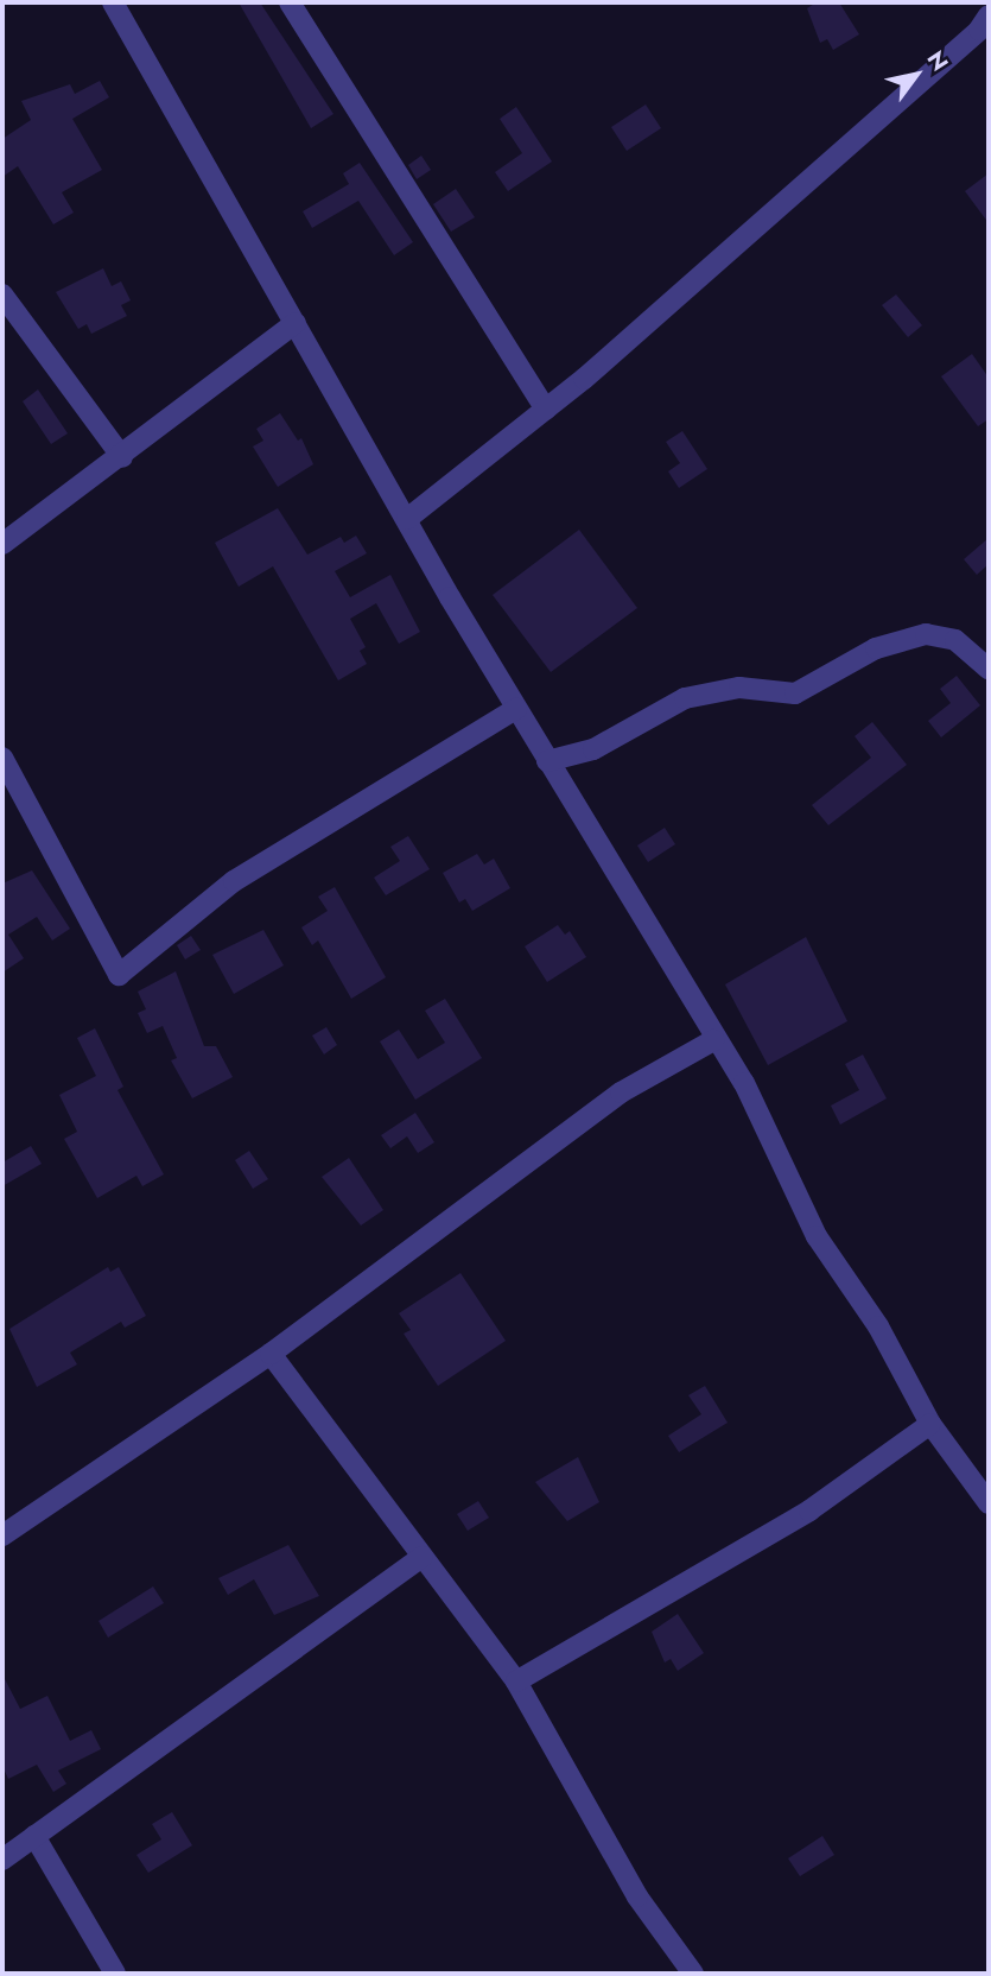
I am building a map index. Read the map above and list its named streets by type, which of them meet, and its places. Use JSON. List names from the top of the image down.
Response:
{
  "north": "top right"
}
